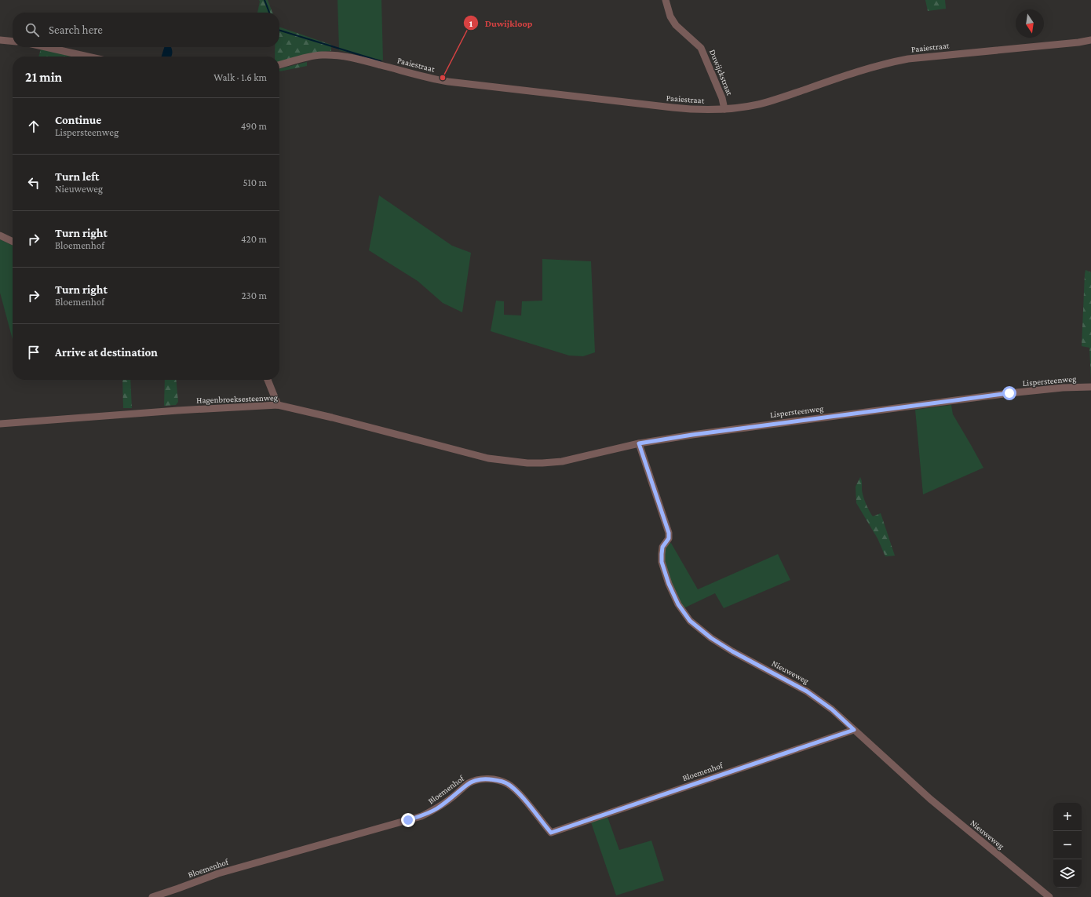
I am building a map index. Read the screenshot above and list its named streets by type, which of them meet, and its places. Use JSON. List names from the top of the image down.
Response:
{
  "streets": {
    "street": [
      "Paaiestraat",
      "Duwijckstraat",
      "Lispersteenweg",
      "Hagenbroeksesteenweg",
      "Nieuweweg",
      "Bloemenhof"
    ]
  },
  "crossings": [
    ["Paaiestraat", "Duwijckstraat"],
    ["Lispersteenweg", "Hagenbroeksesteenweg"],
    ["Lispersteenweg", "Nieuweweg"],
    ["Nieuweweg", "Bloemenhof"]
  ],
  "places": ["Duwijkloop"],
  "north": "bottom",
  "page": {
    "search": "Search here",
    "heading": ["21 min", "Walk · 1.6 km"],
    "list": [
      ["Continue", "Lispersteenweg", "490 m"],
      ["Turn left", "Nieuweweg", "510 m"],
      ["Turn right", "Bloemenhof", "420 m"],
      ["Turn right", "Bloemenhof", "230 m"],
      "Arrive at destination"
    ],
    "map_buttons": ["+", "−"]
  }
}
